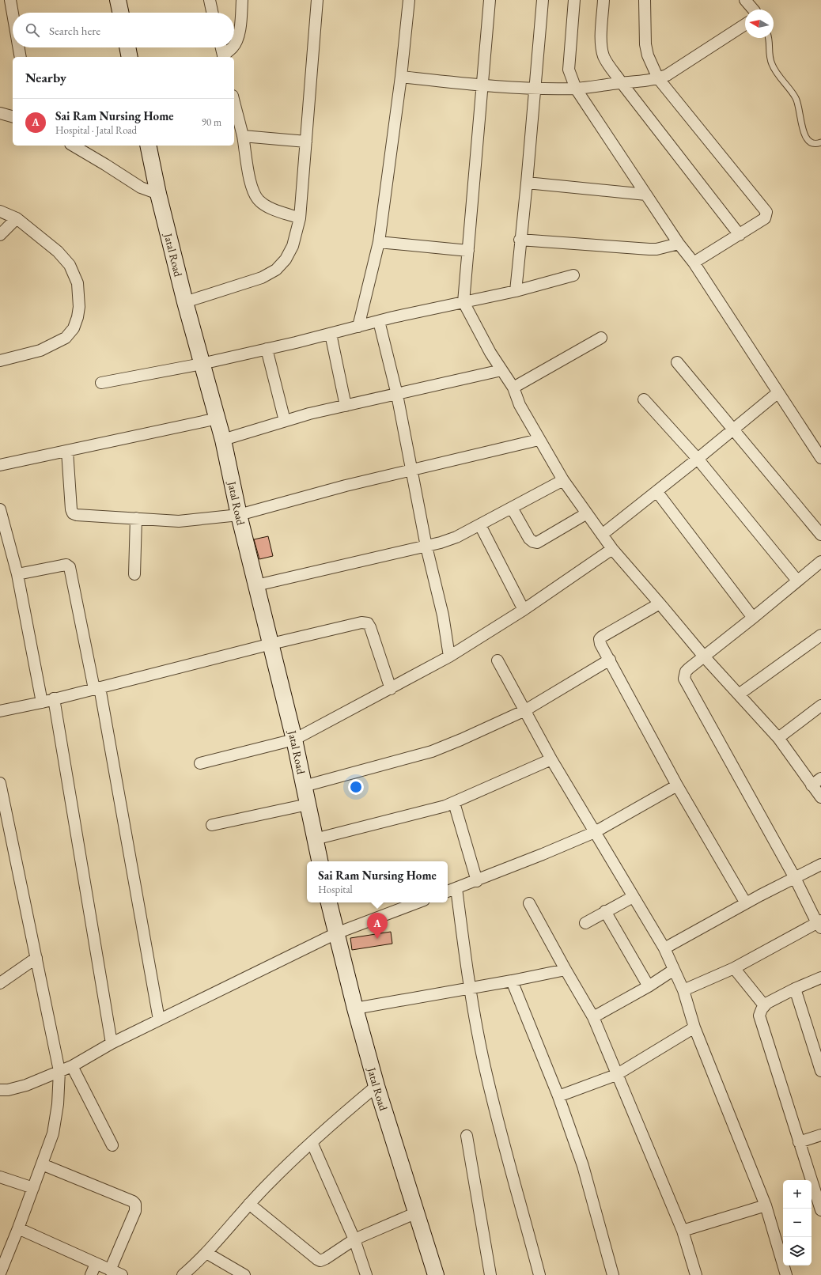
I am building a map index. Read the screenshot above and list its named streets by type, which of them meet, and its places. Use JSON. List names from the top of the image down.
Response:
{
  "streets": {
    "main road": ["Jatal Road"]
  },
  "north": "left",
  "page": {
    "search": "Search here",
    "heading": "Nearby",
    "list": [
      {
        "mark": "A",
        "name": "Sai Ram Nursing Home",
        "note": "Hospital · Jatal Road",
        "value": "90 m"
      }
    ],
    "popup": ["Sai Ram Nursing Home", "Hospital"],
    "pins": "A",
    "map_buttons": ["+", "−"]
  }
}
